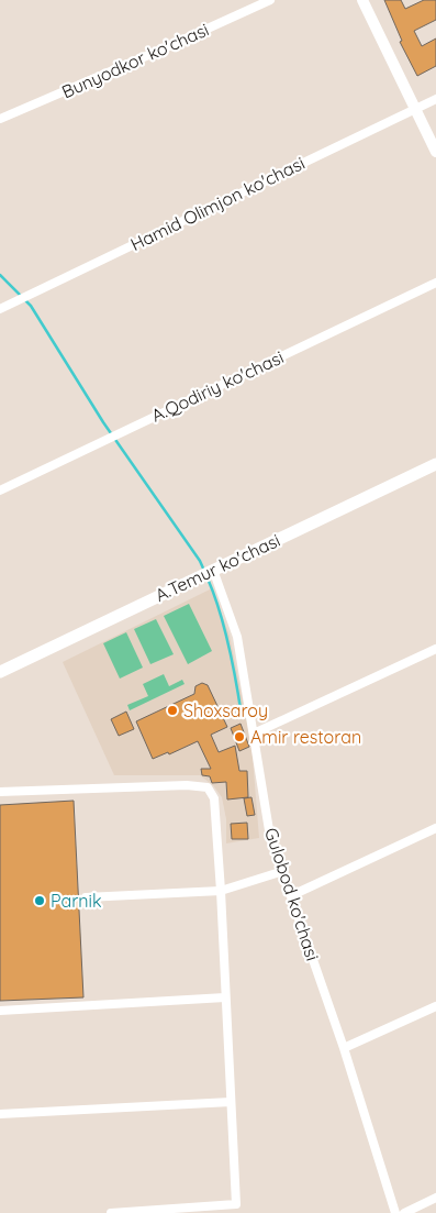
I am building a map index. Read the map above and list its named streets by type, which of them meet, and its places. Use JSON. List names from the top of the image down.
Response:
{
  "streets": {
    "main road": ["A.Temur ko'chasi"],
    "street": [
      "Bunyodkor ko'chasi",
      "Hamid Olimjon ko'chasi",
      "A.Qodiriy ko'chasi",
      "Gulobod ko'chasi"
    ]
  },
  "crossings": [
    ["A.Temur ko'chasi", "Gulobod ko'chasi"]
  ],
  "places": ["Shoxsaroy", "Amir restoran", "Parnik"]
}
